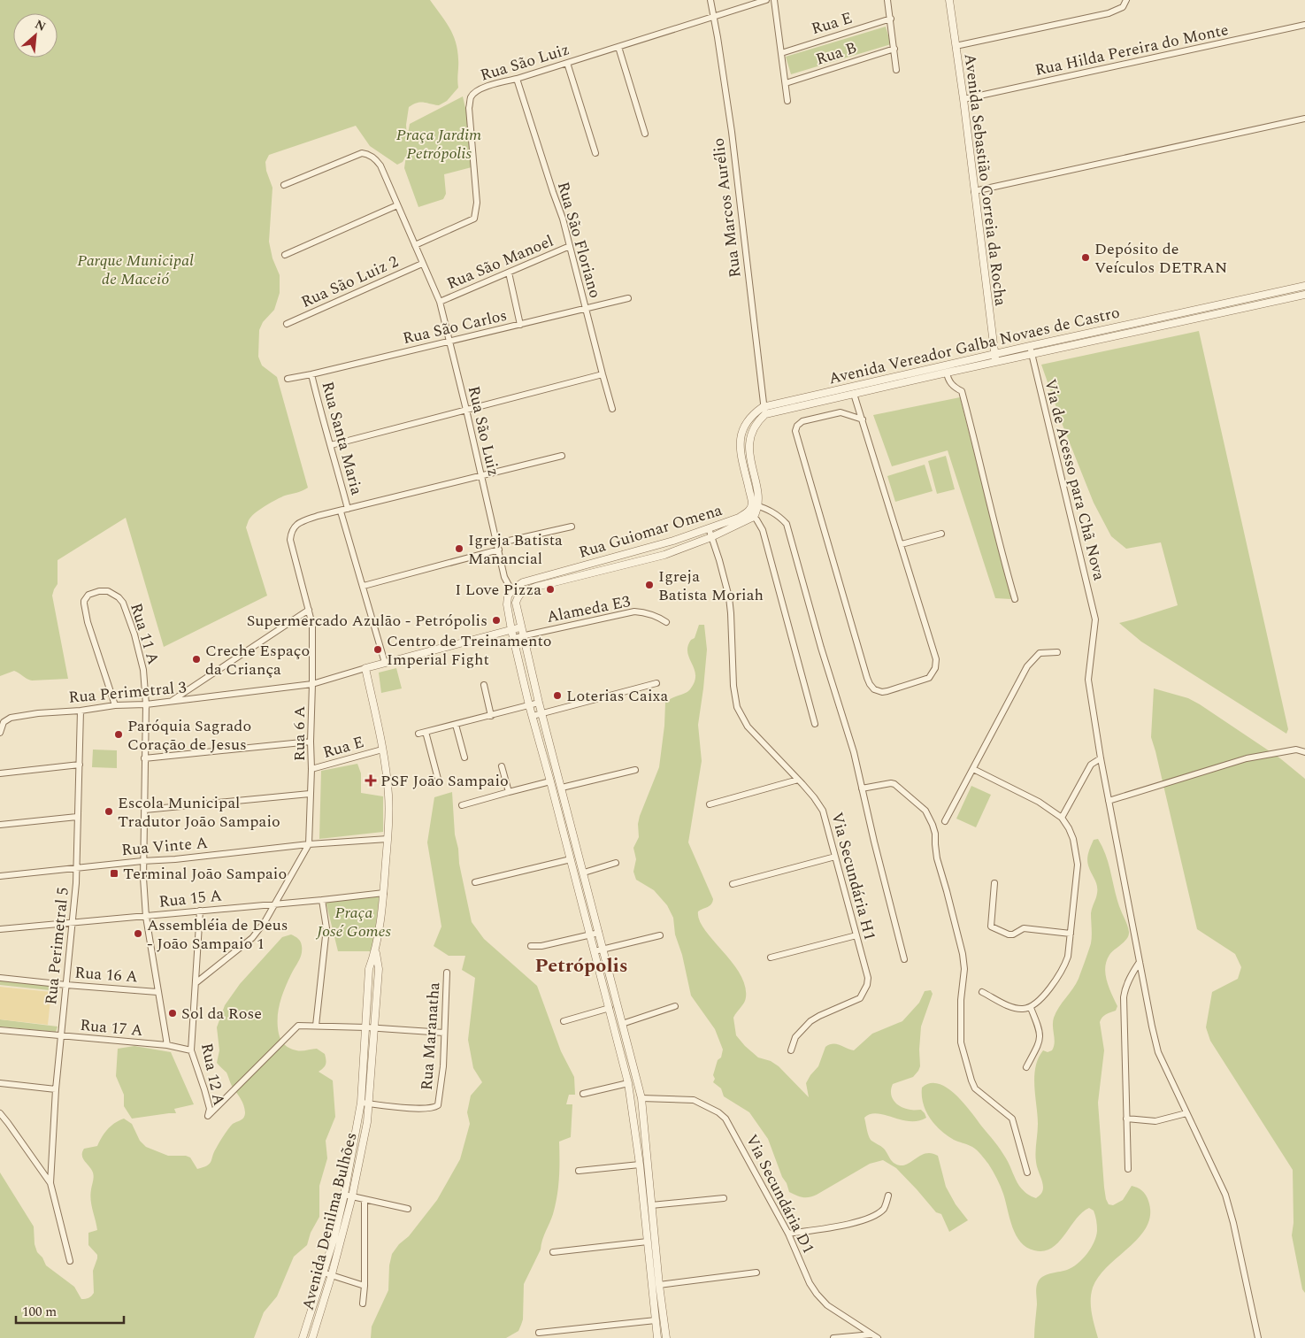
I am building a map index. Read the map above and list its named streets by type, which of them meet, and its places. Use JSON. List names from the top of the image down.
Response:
{
  "streets": {
    "street": [
      "Rua E",
      "Rua Hilda Pereira do Monte",
      "Rua B",
      "Rua São Luiz",
      "Avenida Sebastião Correia da Rocha",
      "Rua Marcos Aurélio",
      "Rua São Floriano",
      "Rua São Manoel",
      "Rua São Luiz 2",
      "Rua São Carlos",
      "Avenida Vereador Galba Novaes de Castro",
      "Rua Santa Maria",
      "Via de Acesso para Chã Nova",
      "Rua Guiomar Omena",
      "Alameda E3",
      "Rua 11 A",
      "Rua Perimetral 3",
      "Rua 6 A",
      "Rua Vinte A",
      "Via Secundária H1",
      "Rua 15 A",
      "Rua Perimetral 5",
      "Rua 16 A",
      "Rua 17 A",
      "Rua Maranatha",
      "Rua 12 A",
      "Via Secundária D1",
      "Avenida Denilma Bulhões"
    ]
  },
  "crossings": [
    ["Rua E", "Rua 6 A"],
    ["Rua E", "Avenida Denilma Bulhões"],
    ["Rua Hilda Pereira do Monte", "Avenida Sebastião Correia da Rocha"],
    ["Rua São Luiz", "Rua Marcos Aurélio"],
    ["Rua São Luiz", "Rua São Floriano"],
    ["Rua São Luiz", "Rua São Manoel"],
    ["Rua São Luiz", "Rua São Luiz 2"],
    ["Rua São Luiz", "Rua São Carlos"],
    ["Rua São Luiz", "Rua Guiomar Omena"],
    ["Avenida Sebastião Correia da Rocha", "Avenida Vereador Galba Novaes de Castro"],
    ["Rua Marcos Aurélio", "Avenida Vereador Galba Novaes de Castro"],
    ["Rua São Floriano", "Rua São Manoel"],
    ["Rua São Floriano", "Rua São Carlos"],
    ["Rua São Carlos", "Rua Santa Maria"],
    ["Avenida Vereador Galba Novaes de Castro", "Via de Acesso para Chã Nova"],
    ["Rua Guiomar Omena", "Via Secundária H1"],
    ["Rua 11 A", "Rua Perimetral 3"],
    ["Rua 11 A", "Rua Vinte A"],
    ["Rua 11 A", "Rua 15 A"],
    ["Rua 11 A", "Rua 16 A"],
    ["Rua 11 A", "Rua 17 A"],
    ["Rua Perimetral 3", "Rua 6 A"],
    ["Rua Perimetral 3", "Rua Perimetral 5"],
    ["Rua Perimetral 3", "Avenida Denilma Bulhões"],
    ["Rua 6 A", "Rua Vinte A"],
    ["Rua 6 A", "Rua 15 A"],
    ["Rua 6 A", "Rua 12 A"],
    ["Rua Vinte A", "Rua Perimetral 5"],
    ["Rua Vinte A", "Avenida Denilma Bulhões"],
    ["Rua 15 A", "Rua Perimetral 5"],
    ["Rua 15 A", "Rua 12 A"],
    ["Rua 15 A", "Avenida Denilma Bulhões"],
    ["Rua Perimetral 5", "Rua 16 A"],
    ["Rua Perimetral 5", "Rua 17 A"],
    ["Rua 17 A", "Rua 12 A"],
    ["Rua Maranatha", "Avenida Denilma Bulhões"]
  ],
  "districts": ["Petrópolis"],
  "parks": ["Praça Jardim Petrópolis", "Parque Municipal de Maceió", "Praça José Gomes"],
  "places": {
    "other": [
      "Depósito de Veículos DETRAN",
      "Igreja Batista Manancial",
      "Igreja Batista Moriah",
      "I Love Pizza",
      "Supermercado Azulão - Petrópolis",
      "Centro de Treinamento Imperial Fight",
      "Creche Espaço da Criança",
      "Loterias Caixa",
      "Paróquia Sagrado Coração de Jesus",
      "Escola Municipal Tradutor João Sampaio",
      "Assembléia de Deus - João Sampaio 1",
      "Sol da Rose"
    ],
    "health": ["PSF João Sampaio"],
    "transit": ["Terminal João Sampaio"]
  },
  "scale_bar": "100 m",
  "north": "top right"
}
